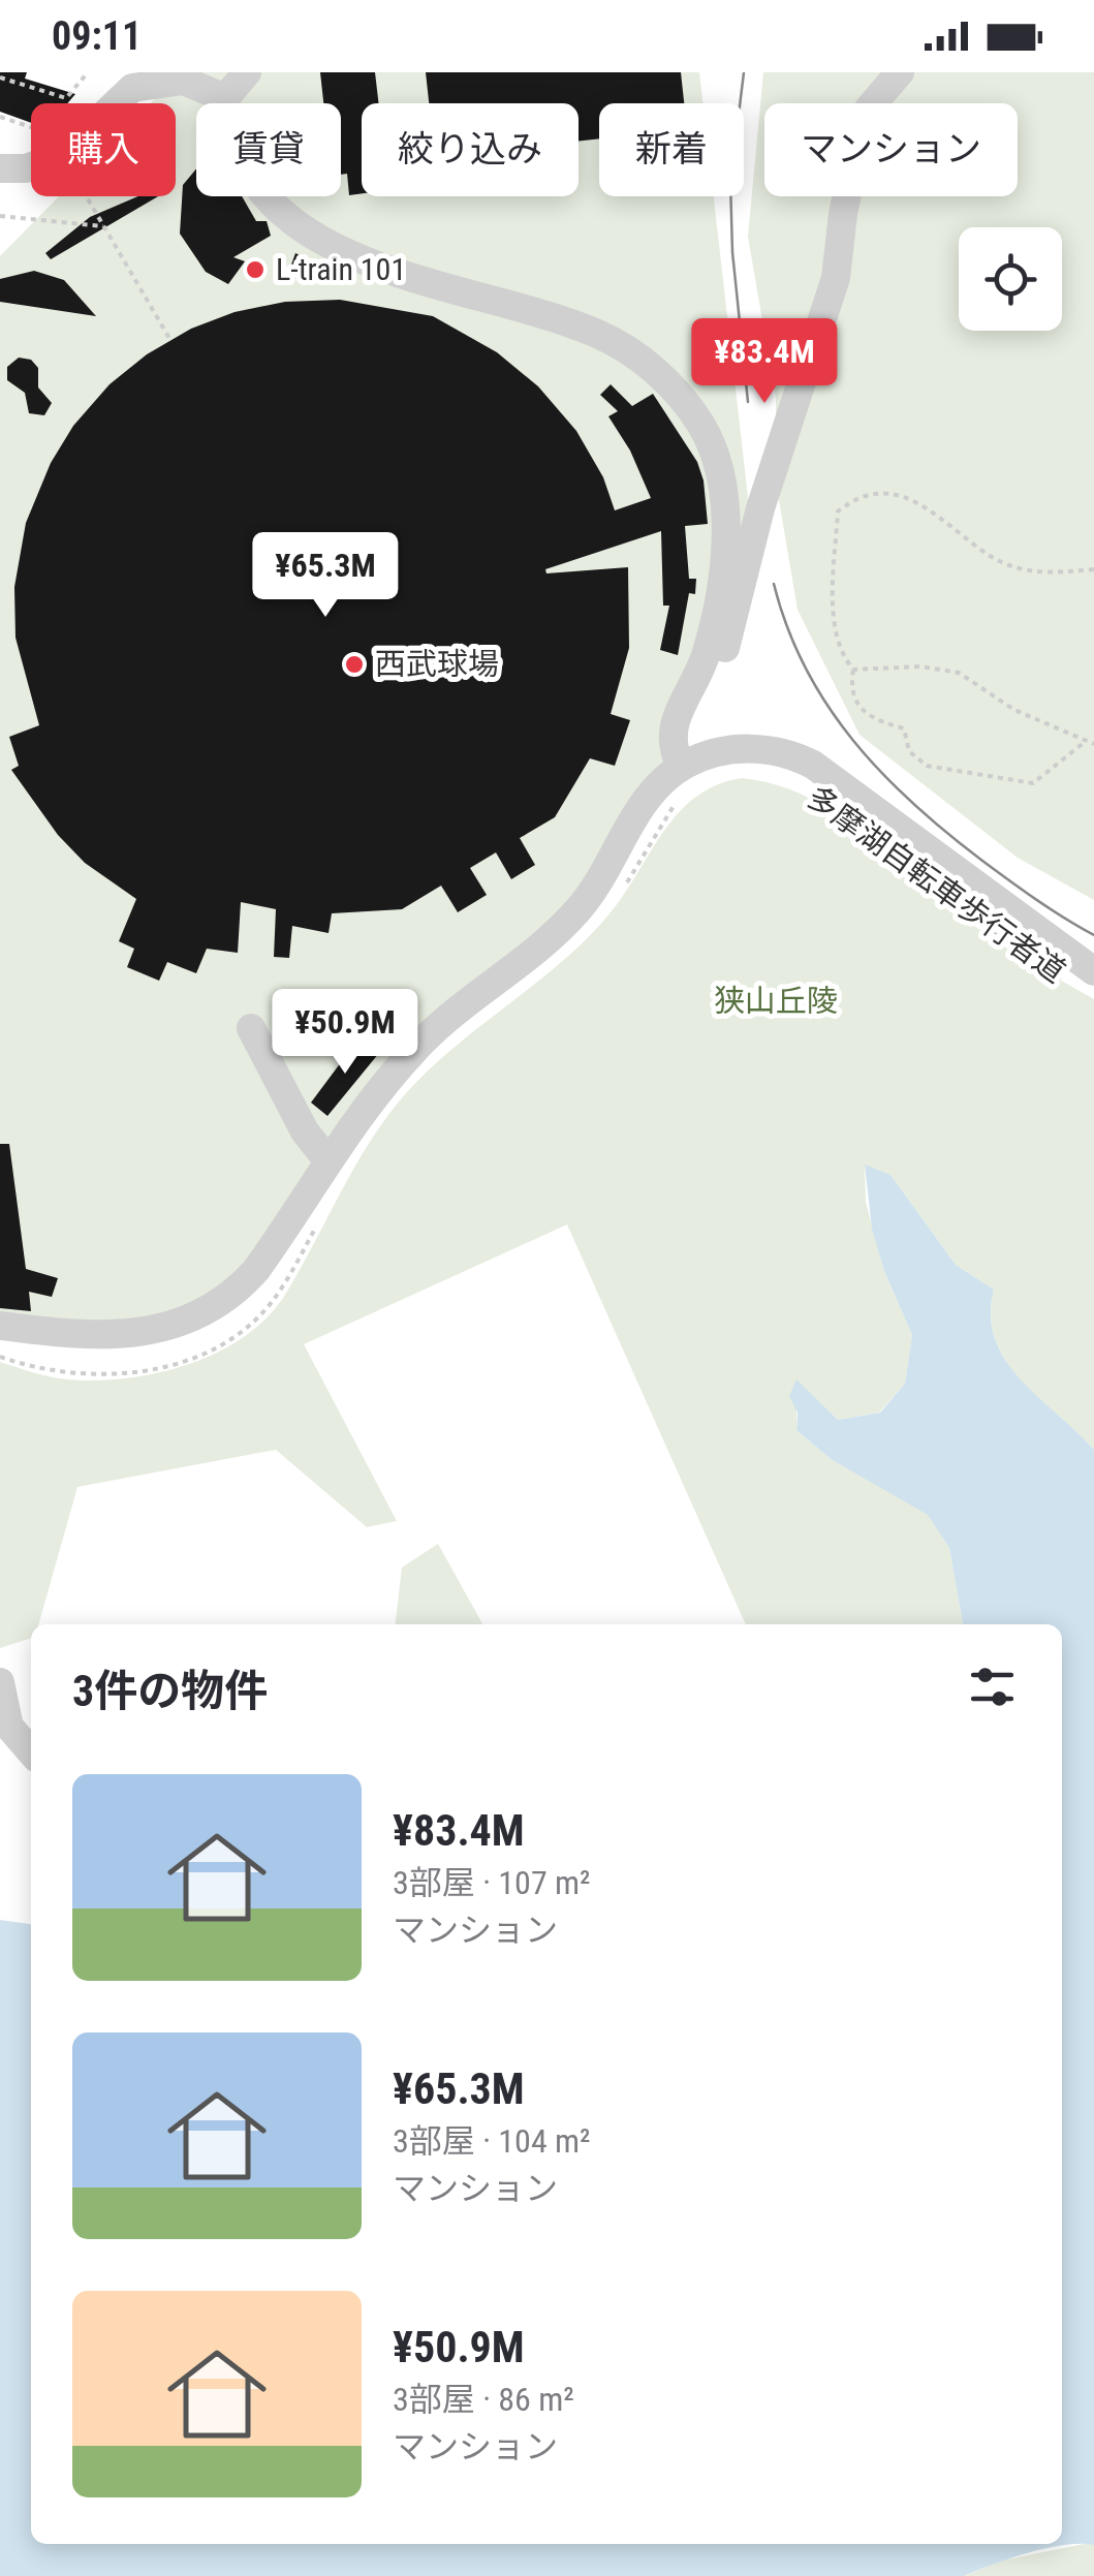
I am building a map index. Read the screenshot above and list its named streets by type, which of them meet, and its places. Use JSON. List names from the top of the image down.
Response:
{
  "streets": {
    "path": ["多摩湖自転車歩行者道"]
  },
  "parks": ["狭山丘陵"],
  "places": ["L-train 101", "西武球場"],
  "page": {
    "status": "09:11",
    "chip": [
      "購入",
      "賃貸",
      "絞り込み",
      "新着",
      "マンション"
    ],
    "price": ["¥83.4M", "¥65.3M", "¥50.9M"],
    "heading": "3件の物件",
    "list": [
      {
        "name": "¥83.4M",
        "note": "3部屋 · 107 m² · マンション"
      },
      {
        "name": "¥65.3M",
        "note": "3部屋 · 104 m² · マンション"
      },
      {
        "name": "¥50.9M",
        "note": "3部屋 · 86 m² · マンション"
      }
    ]
  }
}
